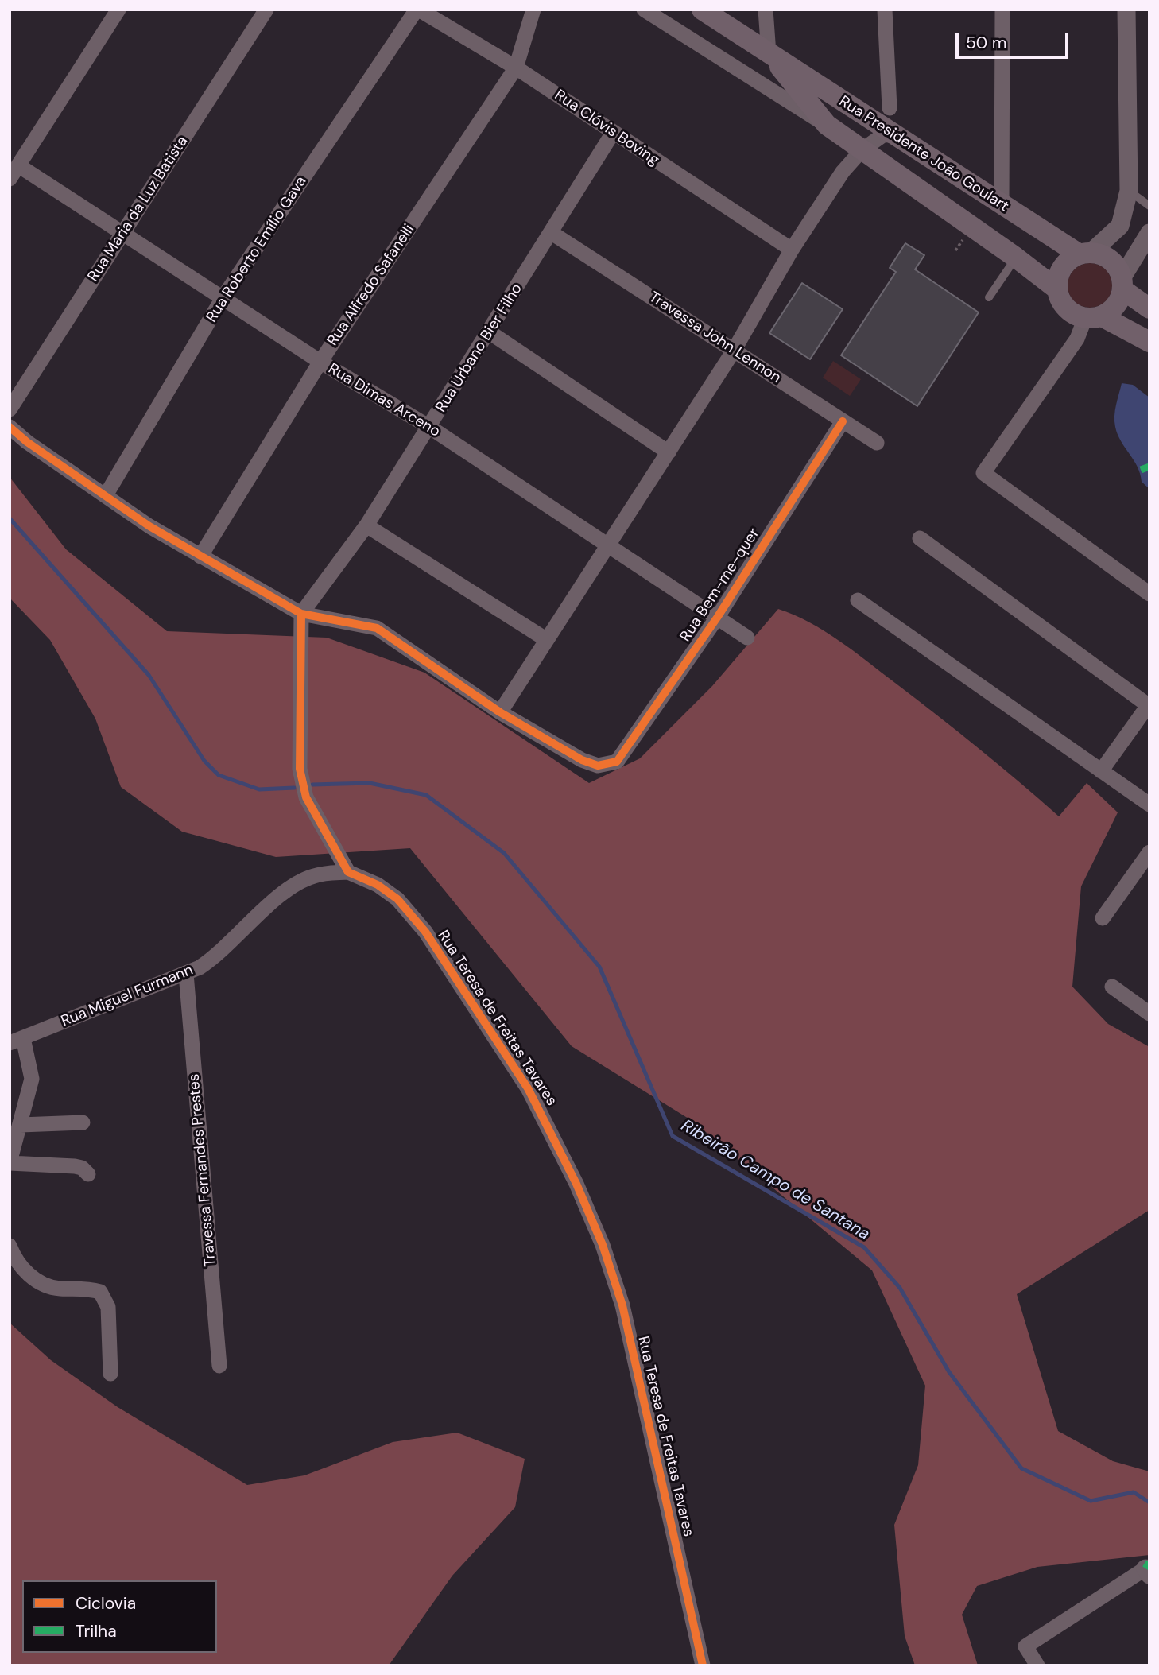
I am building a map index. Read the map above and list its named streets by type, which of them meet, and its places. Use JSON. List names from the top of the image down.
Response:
{
  "streets": {
    "main road": ["Rua Presidente João Goulart"],
    "street": [
      "Rua Clóvis Boving",
      "Rua Maria da Luz Batista",
      "Rua Roberto Emílio Gava",
      "Rua Alfredo Safanelli",
      "Travessa John Lennon",
      "Rua Urbano Bier Filho",
      "Rua Dimas Arceno",
      "Rua Bem-me-quer",
      "Rua Miguel Furmann",
      "Rua Teresa de Freitas Tavares",
      "Travessa Fernandes Prestes"
    ]
  },
  "crossings": [
    ["Rua Clóvis Boving", "Rua Roberto Emílio Gava"],
    ["Rua Clóvis Boving", "Rua Alfredo Safanelli"],
    ["Rua Clóvis Boving", "Rua Urbano Bier Filho"],
    ["Rua Maria da Luz Batista", "Rua Dimas Arceno"],
    ["Rua Roberto Emílio Gava", "Rua Dimas Arceno"],
    ["Rua Alfredo Safanelli", "Rua Dimas Arceno"],
    ["Travessa John Lennon", "Rua Urbano Bier Filho"],
    ["Travessa John Lennon", "Rua Bem-me-quer"],
    ["Rua Urbano Bier Filho", "Rua Dimas Arceno"],
    ["Rua Dimas Arceno", "Rua Bem-me-quer"],
    ["Rua Miguel Furmann", "Rua Teresa de Freitas Tavares"],
    ["Rua Miguel Furmann", "Travessa Fernandes Prestes"]
  ],
  "water": ["Ribeirão Campo de Santana"],
  "legend": ["Ciclovia", "Trilha"],
  "scale_bar": "50 m"
}
